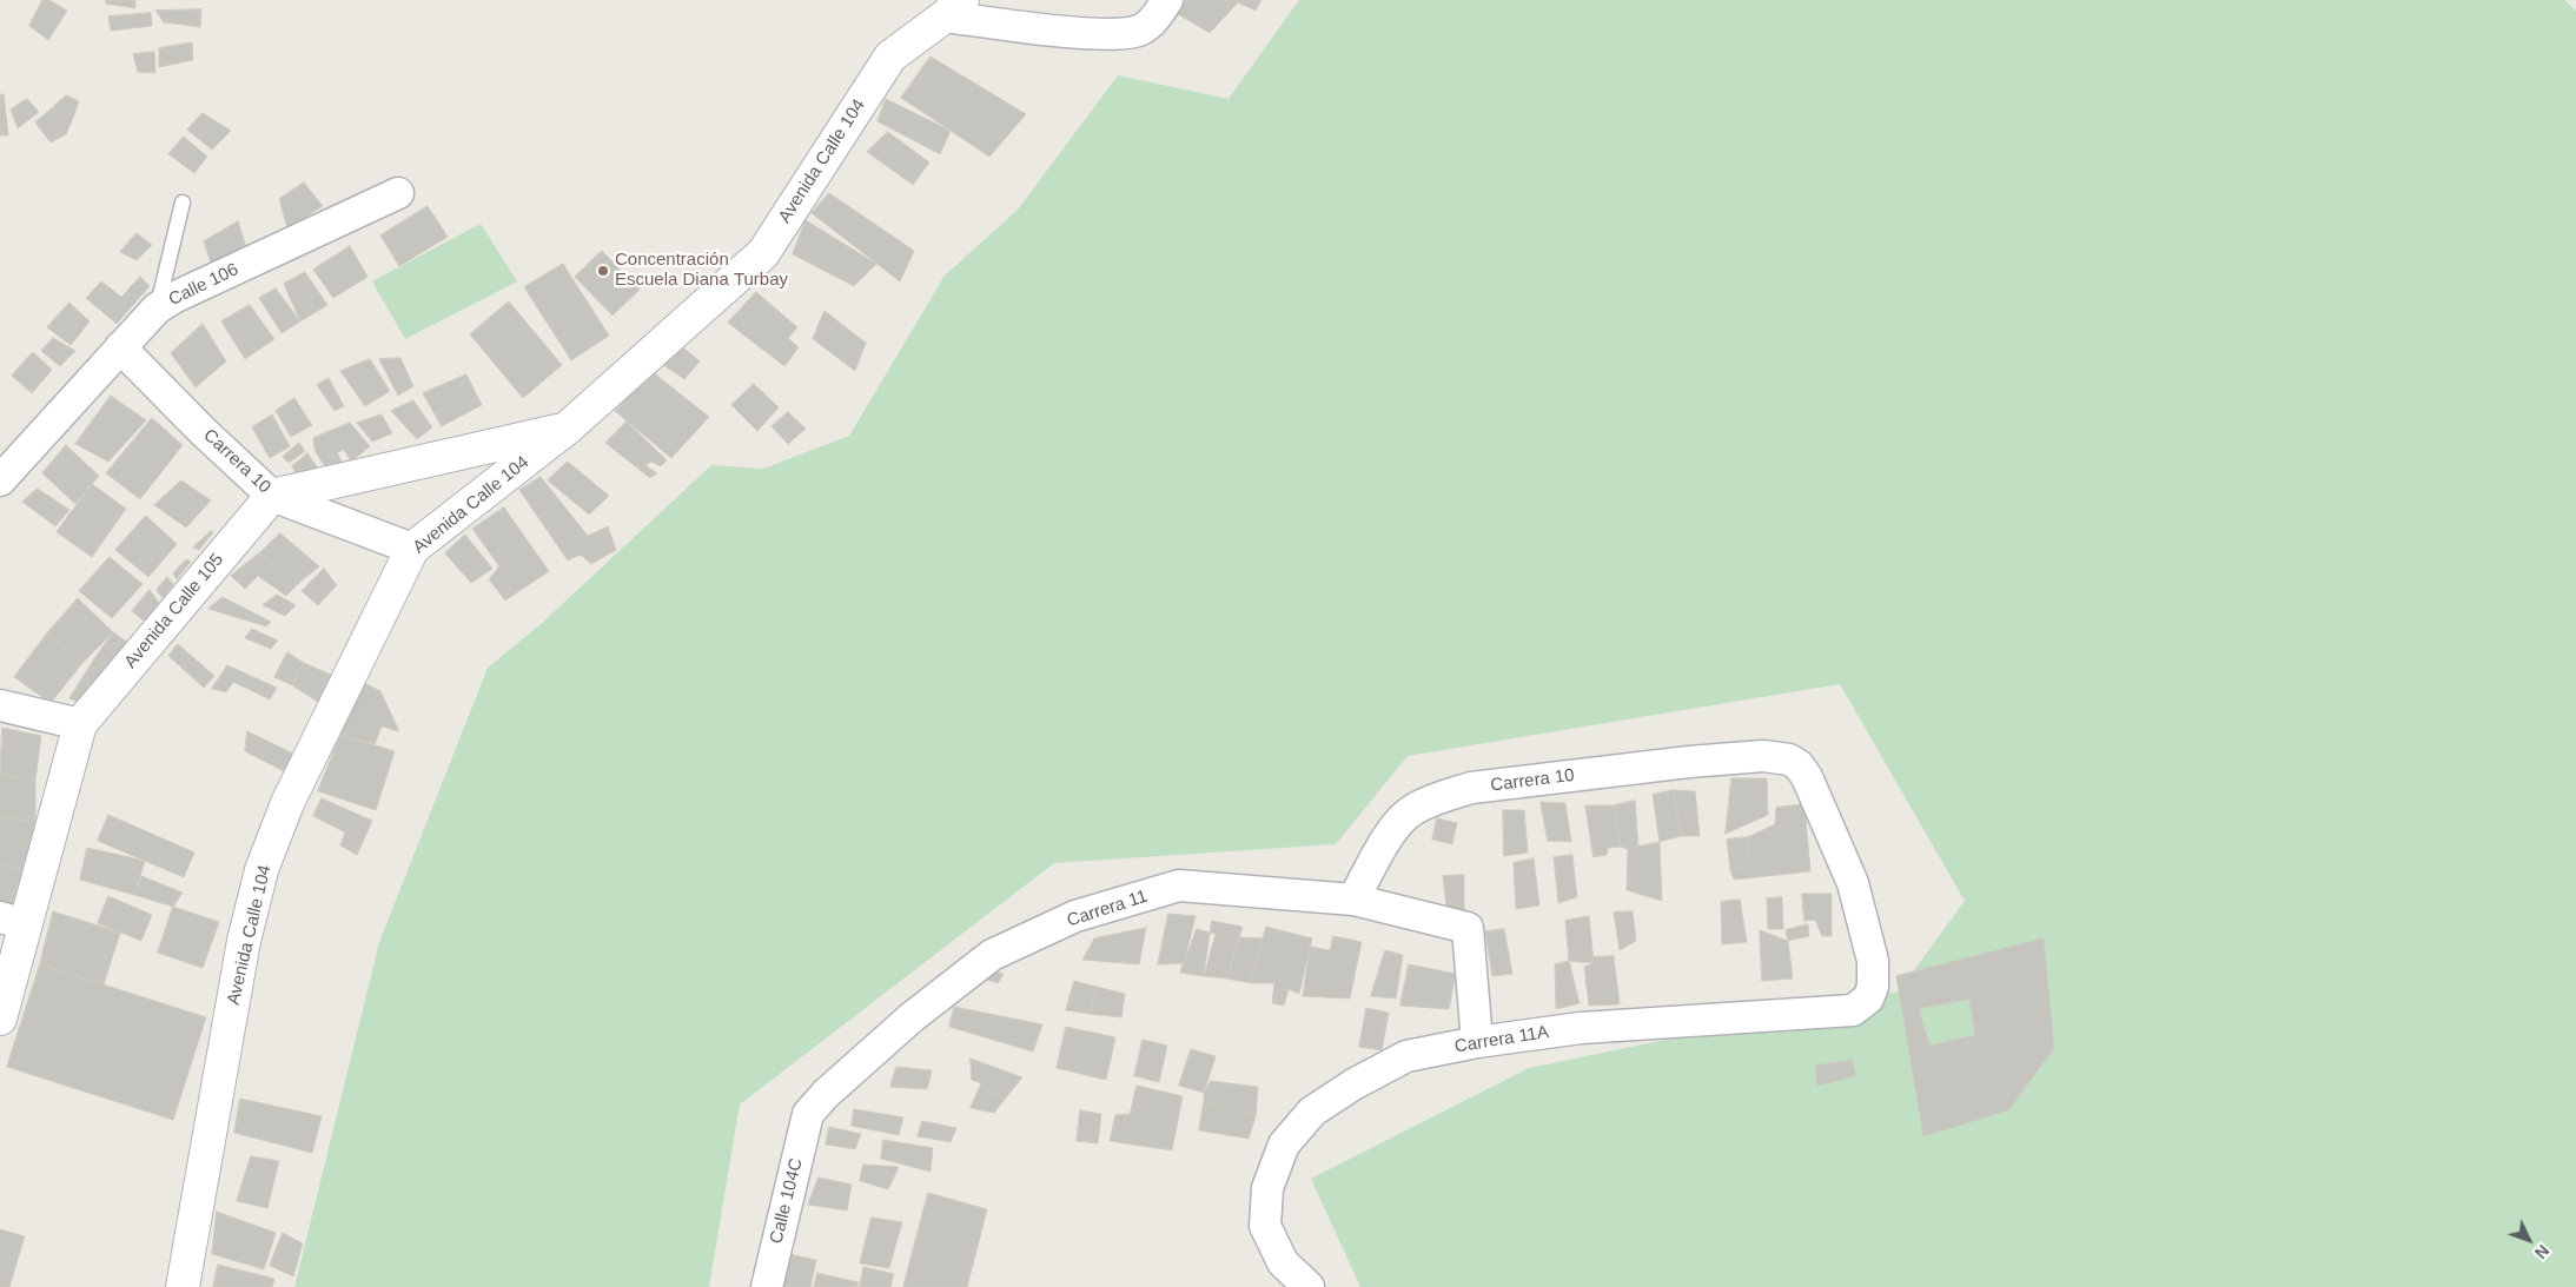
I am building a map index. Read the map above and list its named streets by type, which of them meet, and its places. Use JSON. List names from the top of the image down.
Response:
{
  "streets": {
    "main road": ["Avenida Calle 104", "Avenida Calle 105"],
    "street": [
      "Calle 106",
      "Carrera 10",
      "Carrera 11",
      "Carrera 11A",
      "Calle 104C"
    ]
  },
  "crossings": [
    ["Avenida Calle 104", "Carrera 10"],
    ["Calle 106", "Carrera 10"],
    ["Carrera 10", "Avenida Calle 105"],
    ["Carrera 10", "Carrera 11"],
    ["Carrera 10", "Carrera 11A"],
    ["Carrera 11", "Carrera 11A"],
    ["Carrera 11", "Calle 104C"]
  ],
  "places": ["Concentración Escuela Diana Turbay"],
  "north": "bottom right"
}
